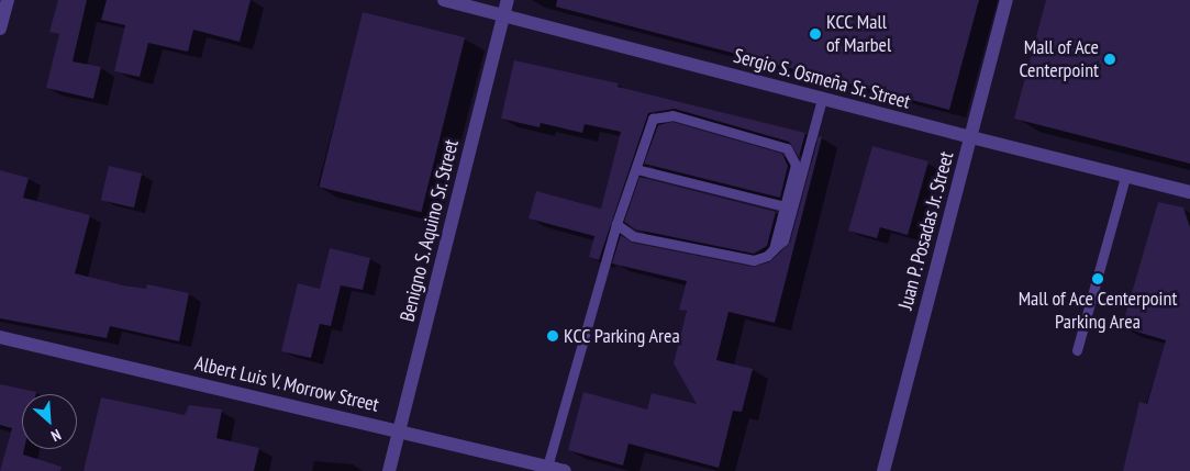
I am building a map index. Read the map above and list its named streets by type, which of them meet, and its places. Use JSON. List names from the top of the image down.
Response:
{
  "streets": {
    "street": [
      "Sergio S. Osmeña Sr. Street",
      "Benigno S. Aquino Sr. Street",
      "Juan P. Posadas Jr. Street",
      "Albert Luis V. Morrow Street"
    ]
  },
  "crossings": [
    ["Sergio S. Osmeña Sr. Street", "Benigno S. Aquino Sr. Street"],
    ["Sergio S. Osmeña Sr. Street", "Juan P. Posadas Jr. Street"],
    ["Benigno S. Aquino Sr. Street", "Albert Luis V. Morrow Street"]
  ],
  "places": [
    "KCC Mall of Marbel",
    "Mall of Ace Centerpoint",
    "Mall of Ace Centerpoint Parking Area",
    "KCC Parking Area"
  ],
  "north": "bottom right"
}
